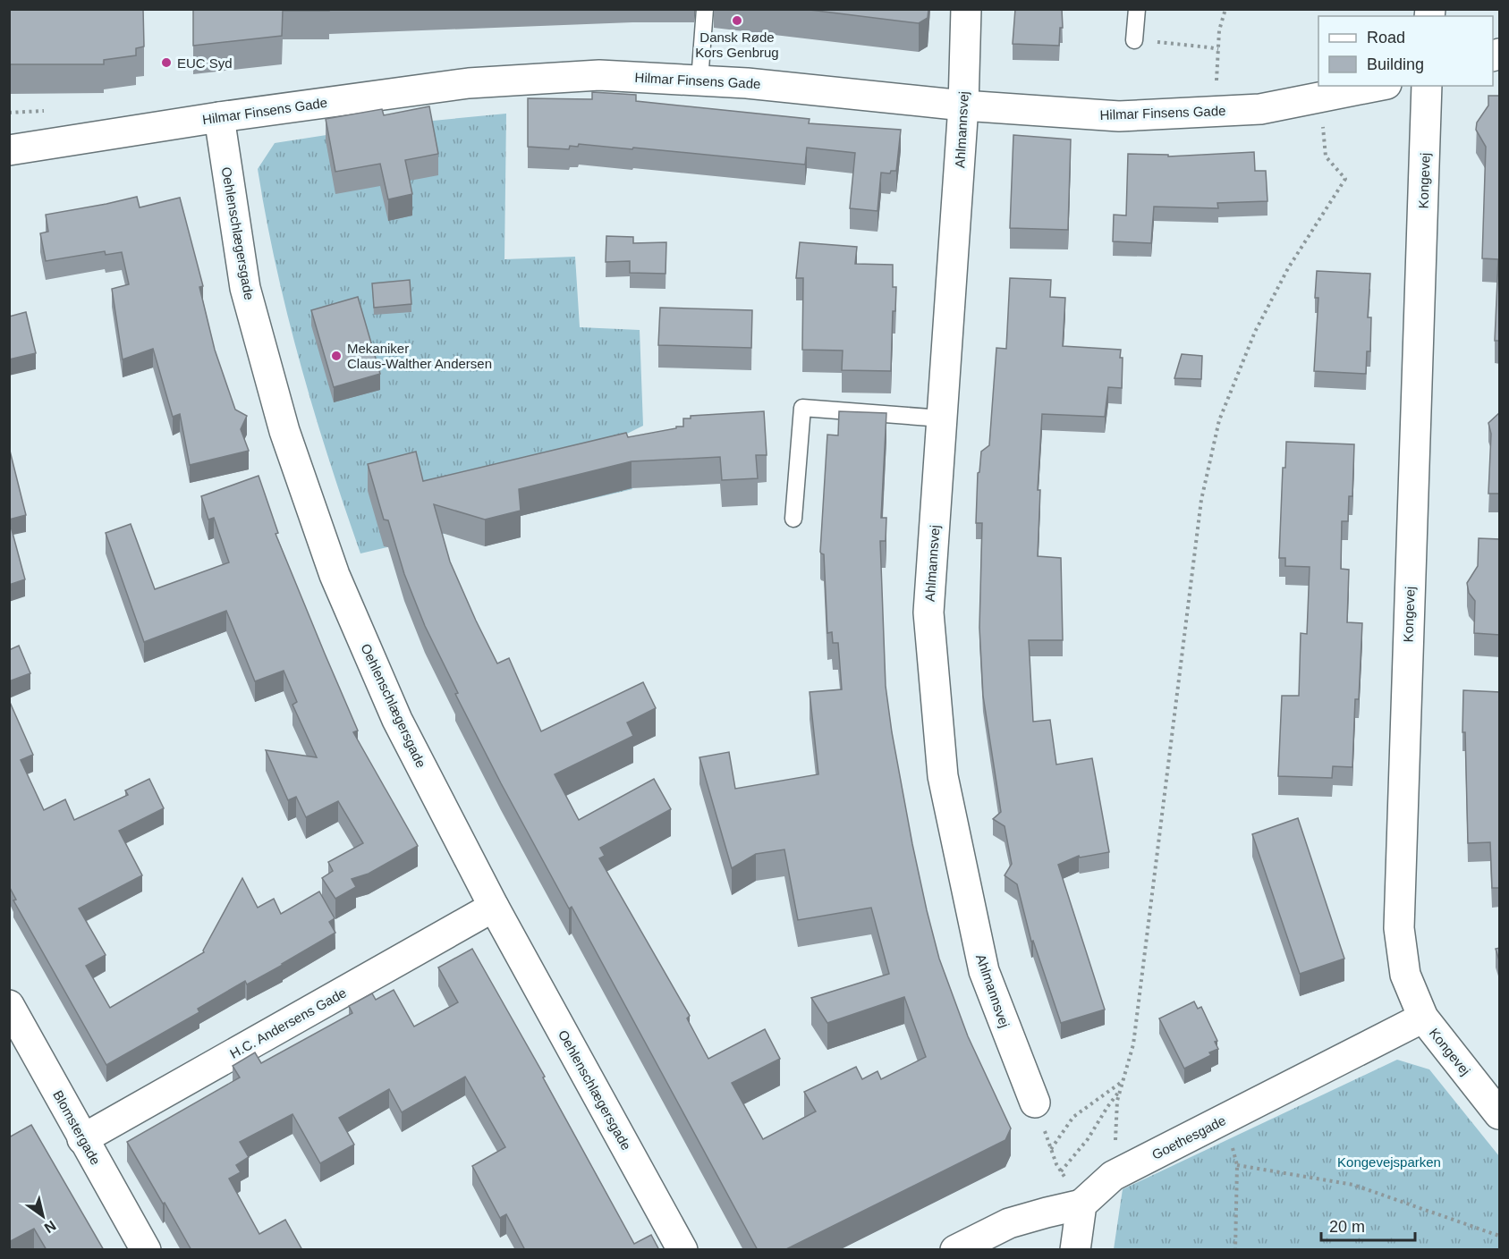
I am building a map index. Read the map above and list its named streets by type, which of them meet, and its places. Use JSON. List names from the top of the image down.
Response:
{
  "streets": {
    "street": [
      "Hilmar Finsens Gade",
      "Ahlmannsvej",
      "Kongevej",
      "Oehlenschlægersgade",
      "H.C. Andersens Gade",
      "Blomstergade",
      "Goethesgade"
    ]
  },
  "crossings": [
    ["Hilmar Finsens Gade", "Ahlmannsvej"],
    ["Hilmar Finsens Gade", "Oehlenschlægersgade"],
    ["Kongevej", "Goethesgade"],
    ["Oehlenschlægersgade", "H.C. Andersens Gade"],
    ["H.C. Andersens Gade", "Blomstergade"]
  ],
  "parks": ["Kongevejsparken"],
  "places": ["Dansk Røde Kors Genbrug", "EUC Syd", "Mekaniker Claus-Walther Andersen"],
  "legend": ["Road", "Building"],
  "scale_bar": "20 m",
  "north": "bottom right"
}
